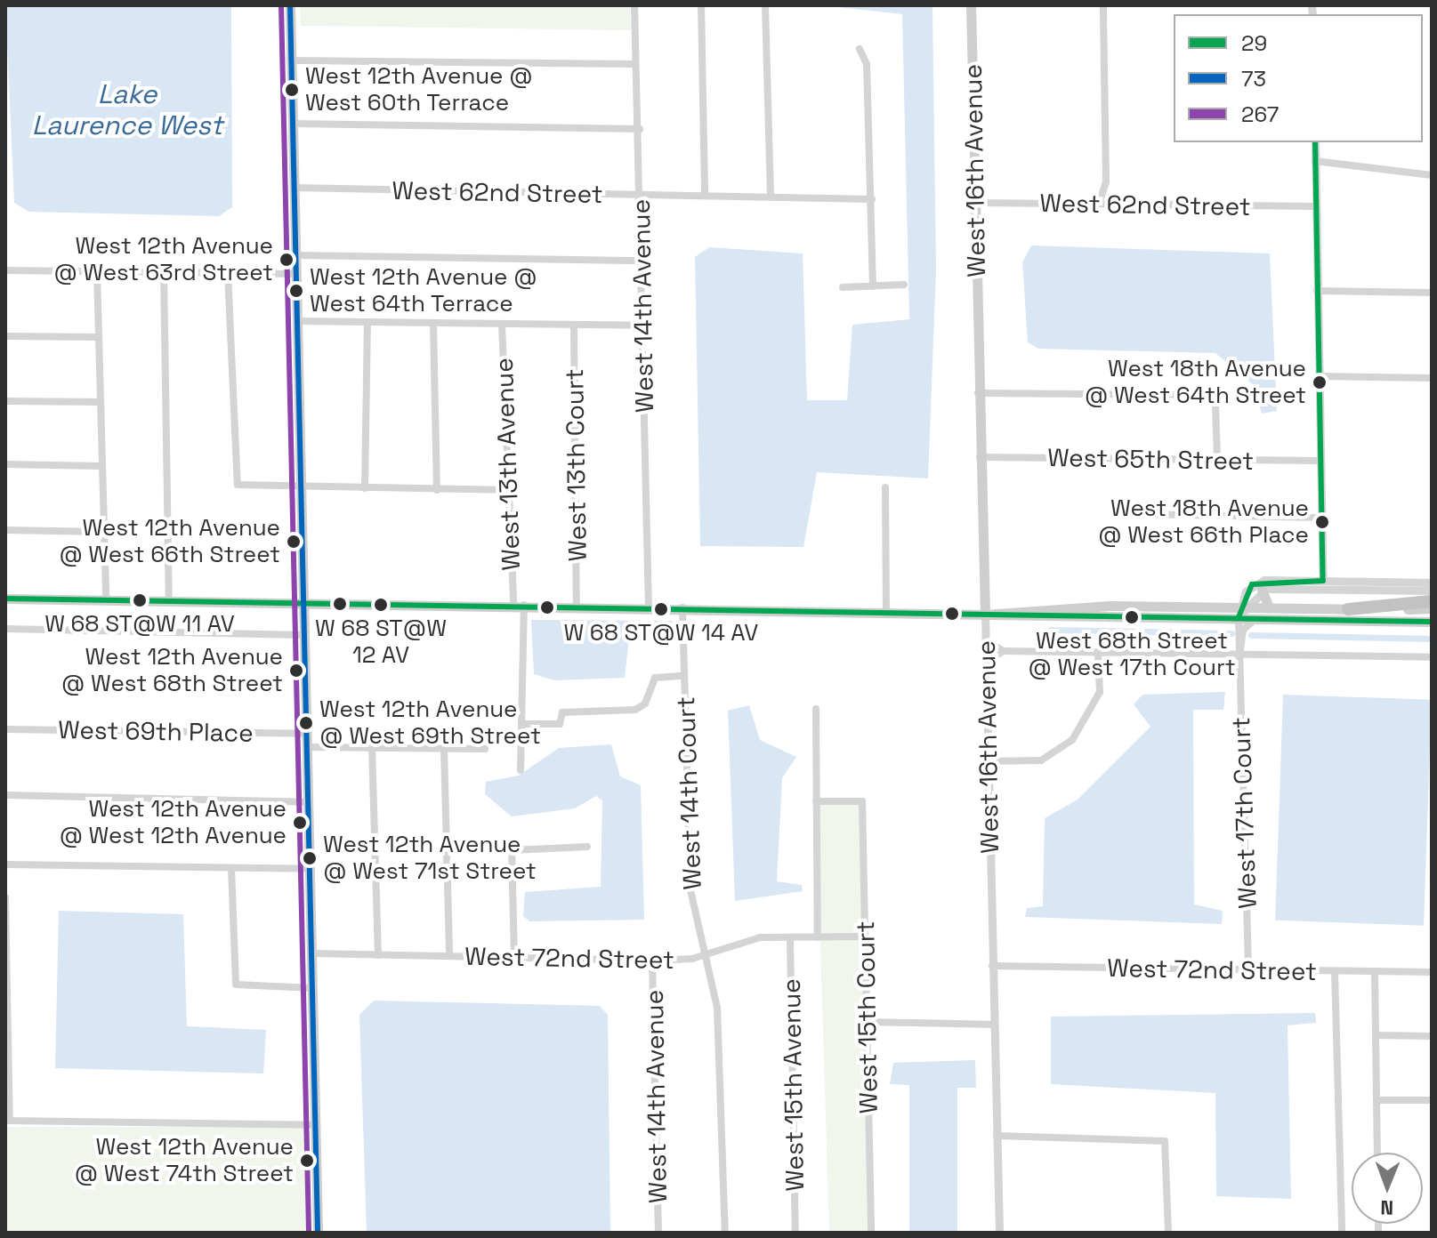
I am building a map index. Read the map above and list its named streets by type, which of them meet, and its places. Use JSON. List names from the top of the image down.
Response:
{
  "streets": {
    "main road": ["West 16th Avenue"],
    "street": [
      "West 62nd Street",
      "West 14th Avenue",
      "West 65th Street",
      "West 13th Avenue",
      "West 13th Court",
      "West 69th Place",
      "West 14th Court",
      "West 17th Court",
      "West 72nd Street",
      "West 15th Court",
      "West 15th Avenue"
    ]
  },
  "crossings": [
    ["West 16th Avenue", "West 62nd Street"],
    ["West 16th Avenue", "West 65th Street"],
    ["West 16th Avenue", "West 72nd Street"],
    ["West 62nd Street", "West 14th Avenue"],
    ["West 14th Avenue", "West 72nd Street"],
    ["West 14th Court", "West 72nd Street"],
    ["West 17th Court", "West 72nd Street"],
    ["West 72nd Street", "West 15th Court"],
    ["West 72nd Street", "West 15th Avenue"]
  ],
  "water": ["Lake Laurence West"],
  "places": [
    "West 12th Avenue @ West 60th Terrace",
    "West 12th Avenue @ West 63rd Street",
    "West 12th Avenue @ West 64th Terrace",
    "West 18th Avenue @ West 64th Street",
    "West 18th Avenue @ West 66th Place",
    "West 12th Avenue @ West 66th Street",
    "W 68 ST@W 11 AV",
    "W 68 ST@W 12 AV",
    "W 68 ST@W 14 AV",
    "West 68th Street @ West 17th Court",
    "West 12th Avenue @ West 68th Street",
    "West 12th Avenue @ West 69th Street",
    "West 12th Avenue @ West 12th Avenue",
    "West 12th Avenue @ West 71st Street",
    "West 12th Avenue @ West 74th Street"
  ],
  "lines": ["transit line 73", "transit line 267", "transit line 29"],
  "legend": ["29", "73", "267"],
  "north": "bottom"
}
